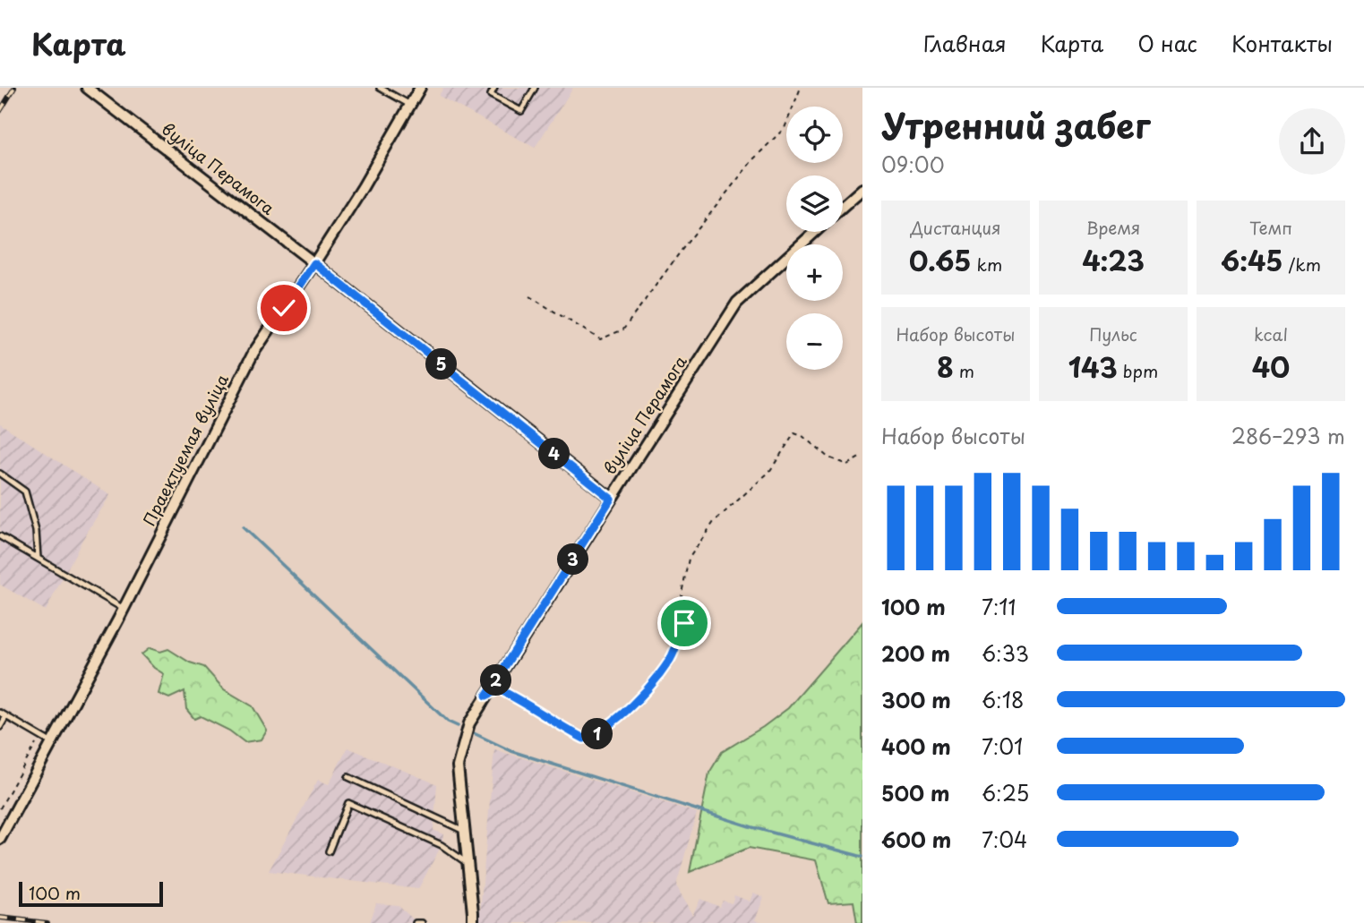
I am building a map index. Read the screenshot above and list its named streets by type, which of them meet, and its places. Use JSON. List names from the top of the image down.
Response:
{
  "streets": {
    "street": ["вуліца Перамога", "Праектуемая вуліца"]
  },
  "crossings": [
    ["вуліца Перамога", "Праектуемая вуліца"]
  ],
  "scale_bar": "100 m",
  "page": {
    "header": "Карта",
    "nav": [
      "Главная",
      "Карта",
      "О нас",
      "Контакты"
    ],
    "heading": ["Утренний забег", "09:00"],
    "map_buttons": ["+", "−"],
    "stats": [
      ["Дистанция", "0.65 km"],
      ["Время", "4:23"],
      ["Темп", "6:45 /km"],
      ["Набор высоты", "8 m"],
      ["Пульс", "143 bpm"],
      ["kcal", "40"]
    ],
    "pins": [
      "5",
      "4",
      "3",
      "2",
      "1"
    ],
    "chart": ["Набор высоты", "286–293 m"],
    "list": [
      {
        "name": "100 m",
        "note": "7:11"
      },
      {
        "name": "200 m",
        "note": "6:33"
      },
      {
        "name": "300 m",
        "note": "6:18"
      },
      {
        "name": "400 m",
        "note": "7:01"
      },
      {
        "name": "500 m",
        "note": "6:25"
      },
      {
        "name": "600 m",
        "note": "7:04"
      }
    ],
    "scale": "100 m"
  }
}
